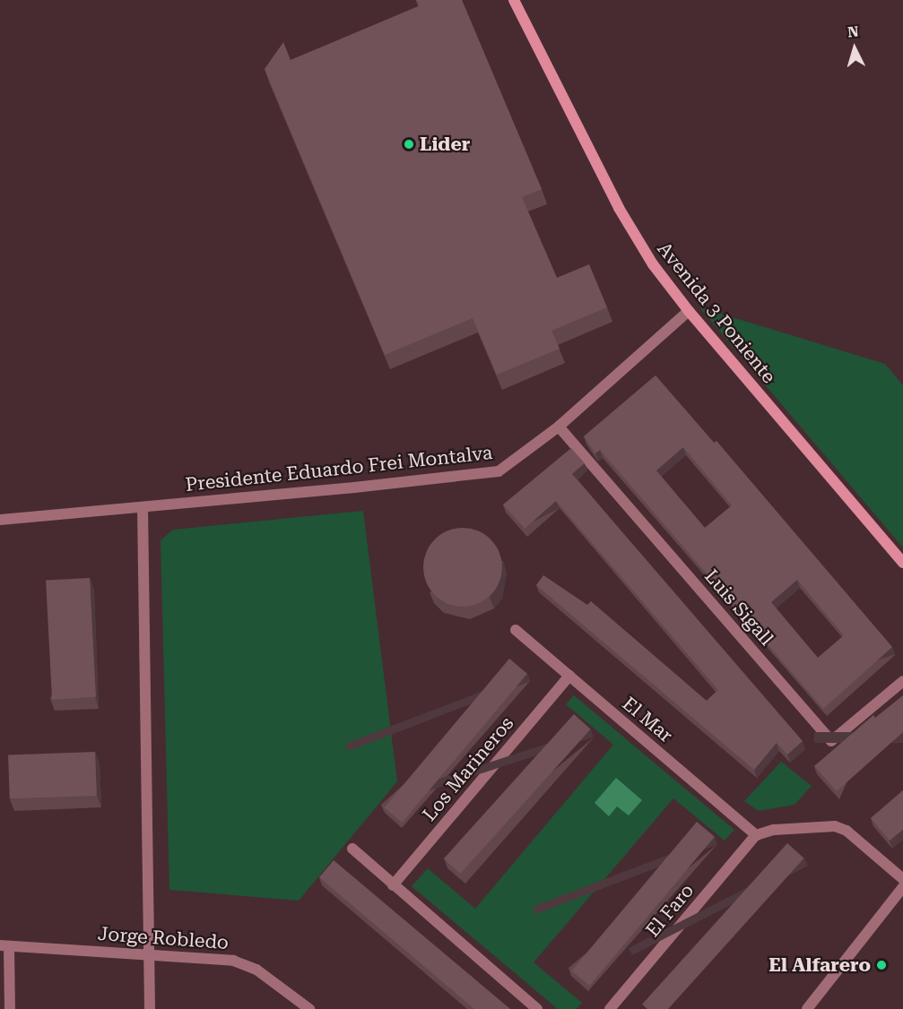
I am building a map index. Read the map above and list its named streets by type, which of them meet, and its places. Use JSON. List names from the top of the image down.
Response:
{
  "streets": {
    "main road": ["Avenida 3 Poniente"],
    "street": [
      "Presidente Eduardo Frei Montalva",
      "Luis Sigall",
      "El Mar",
      "Los Marineros",
      "El Faro",
      "Jorge Robledo"
    ]
  },
  "crossings": [
    ["Avenida 3 Poniente", "Presidente Eduardo Frei Montalva"],
    ["Presidente Eduardo Frei Montalva", "Luis Sigall"],
    ["El Mar", "Los Marineros"],
    ["El Mar", "El Faro"]
  ],
  "places": ["Lider", "El Alfarero"],
  "north": "top"
}
